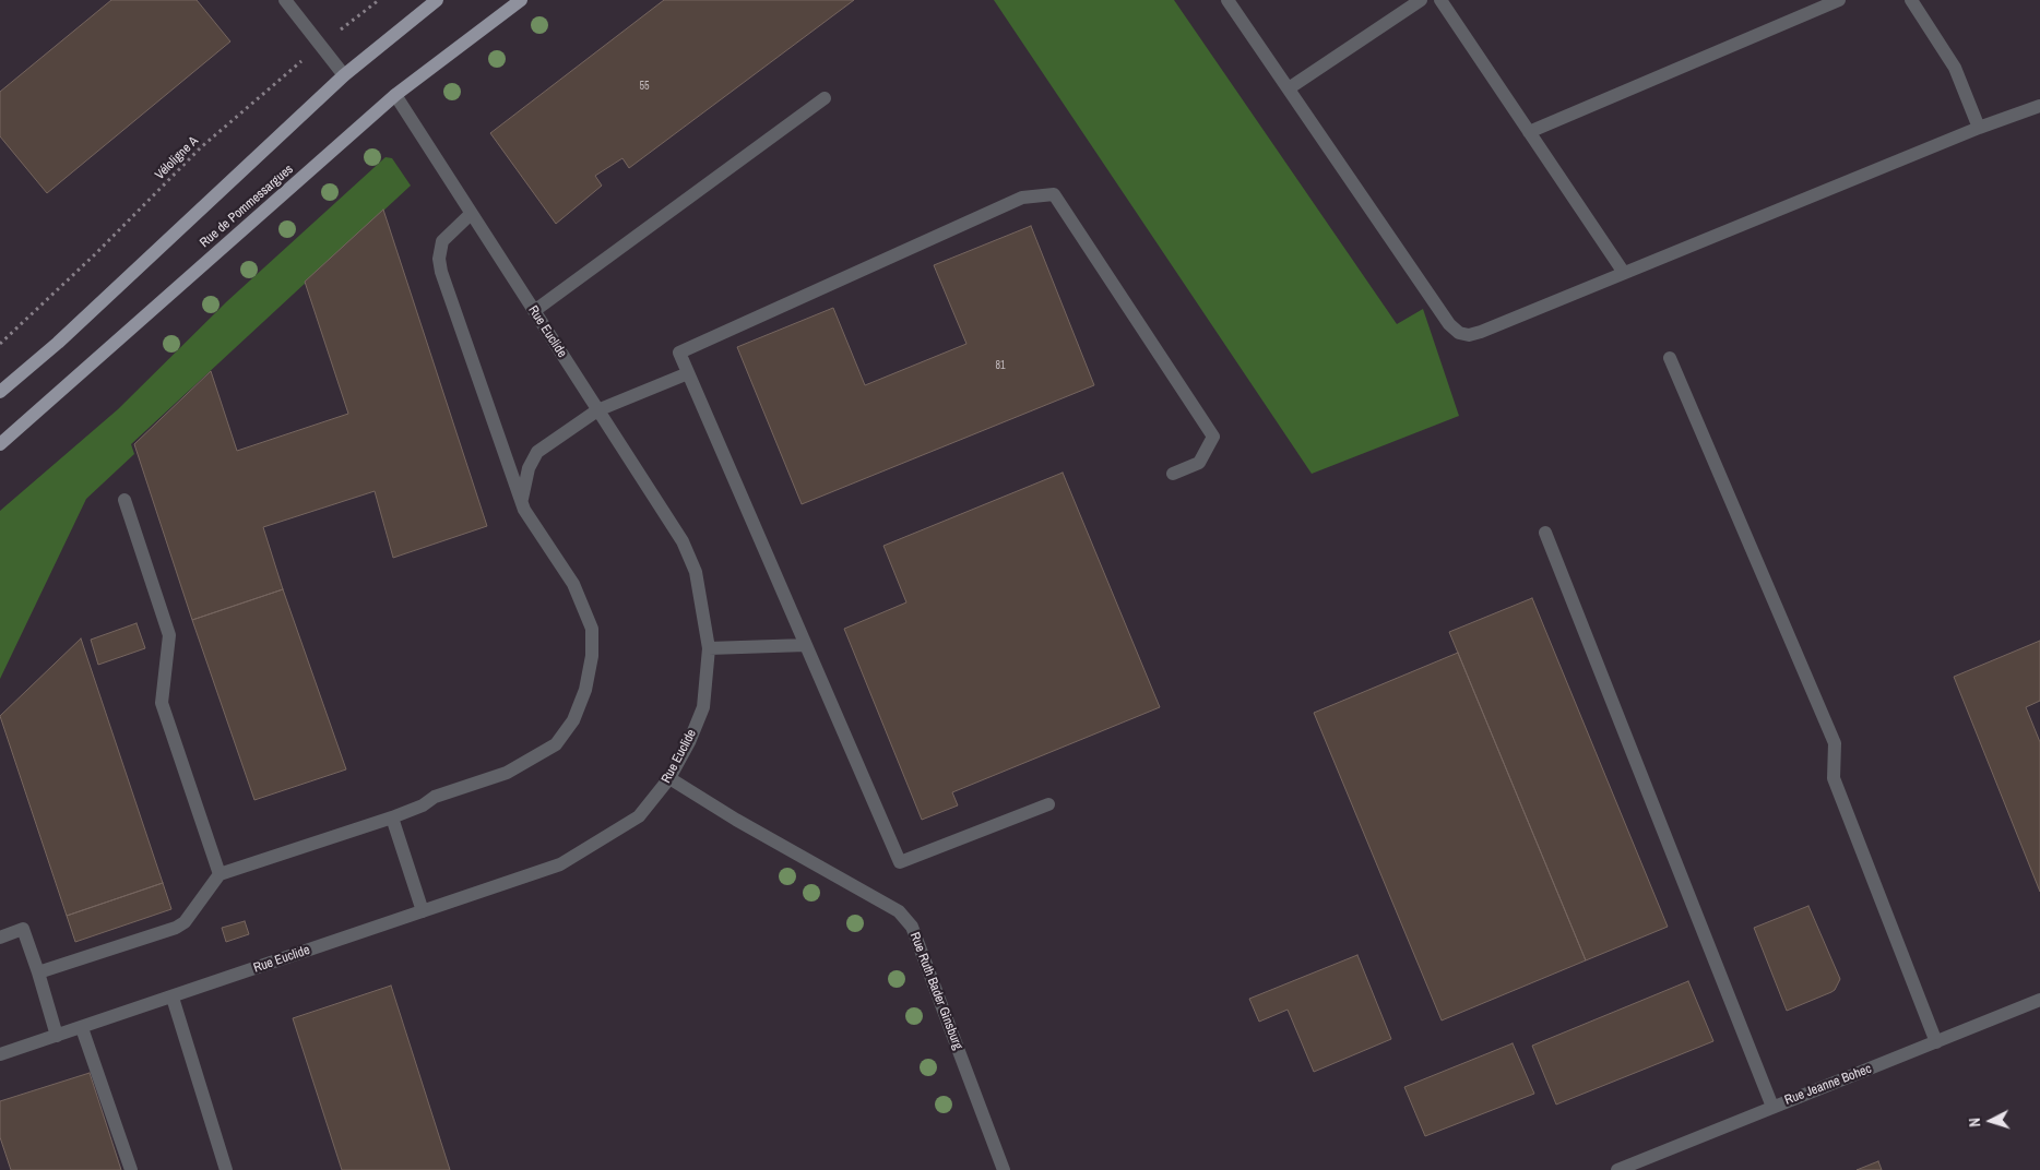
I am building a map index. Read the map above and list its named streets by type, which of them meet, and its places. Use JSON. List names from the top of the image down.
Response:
{
  "streets": {
    "main road": ["Rue de Pommessargues"],
    "street": ["Rue Euclide", "Rue Ruth Bader Ginsburg", "Rue Jeanne Bohec"],
    "path": ["Véloligne A"]
  },
  "crossings": [
    ["Rue de Pommessargues", "Rue Euclide"],
    ["Rue Euclide", "Rue Ruth Bader Ginsburg"]
  ],
  "house_numbers": ["55", "81"],
  "north": "left"
}
